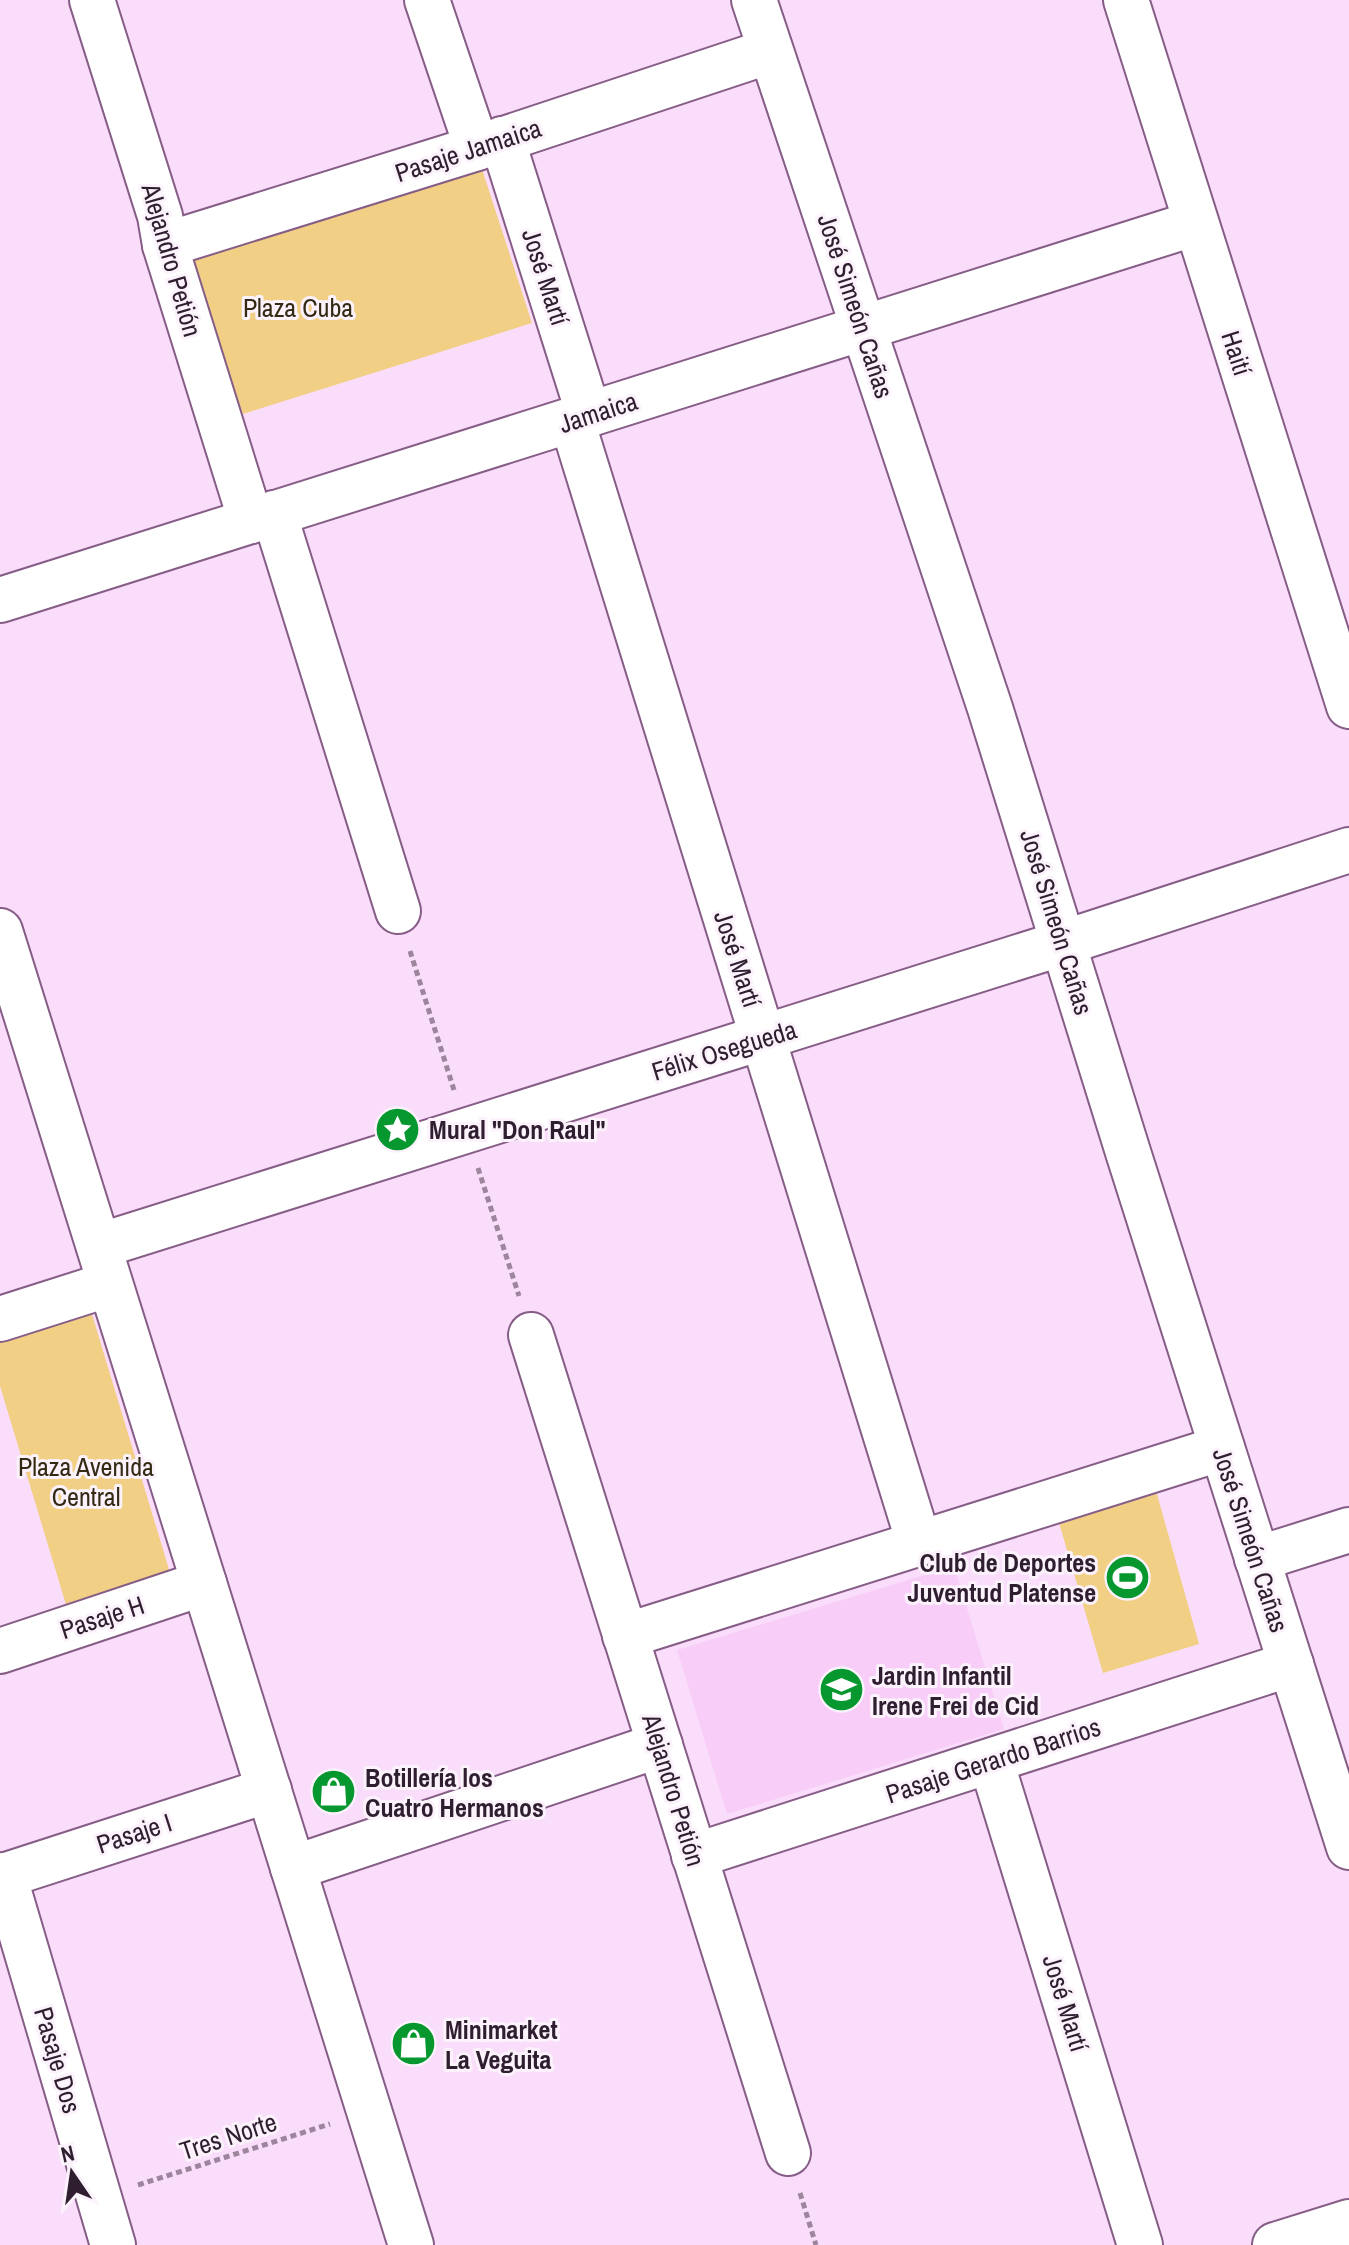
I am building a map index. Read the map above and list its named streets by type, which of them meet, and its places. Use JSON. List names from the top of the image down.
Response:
{
  "streets": {
    "street": [
      "Pasaje Jamaica",
      "Alejandro Petión",
      "José Martí",
      "José Simeón Cañas",
      "Haití",
      "Jamaica",
      "Félix Osegueda",
      "Pasaje H",
      "Pasaje Gerardo Barrios",
      "Pasaje I",
      "Pasaje Dos"
    ],
    "path": ["Tres Norte"]
  },
  "crossings": [
    ["Pasaje Jamaica", "Alejandro Petión"],
    ["Pasaje Jamaica", "José Martí"],
    ["Pasaje Jamaica", "José Simeón Cañas"],
    ["Alejandro Petión", "Jamaica"],
    ["Alejandro Petión", "Pasaje Gerardo Barrios"],
    ["José Martí", "Jamaica"],
    ["José Martí", "Félix Osegueda"],
    ["José Martí", "Pasaje Gerardo Barrios"],
    ["José Simeón Cañas", "Jamaica"],
    ["José Simeón Cañas", "Félix Osegueda"],
    ["José Simeón Cañas", "Pasaje Gerardo Barrios"],
    ["Haití", "Jamaica"],
    ["Pasaje I", "Pasaje Dos"],
    ["Pasaje Dos", "Tres Norte"]
  ],
  "parks": ["Plaza Cuba", "Plaza Avenida Central"],
  "places": {
    "place": ["Mural \"Don Raul\""],
    "sports": ["Club de Deportes Juventud Platense"],
    "school or university": ["Jardin Infantil Irene Frei de Cid"],
    "shop": ["Botillería los Cuatro Hermanos", "Minimarket La Veguita"]
  },
  "north": "top"
}
